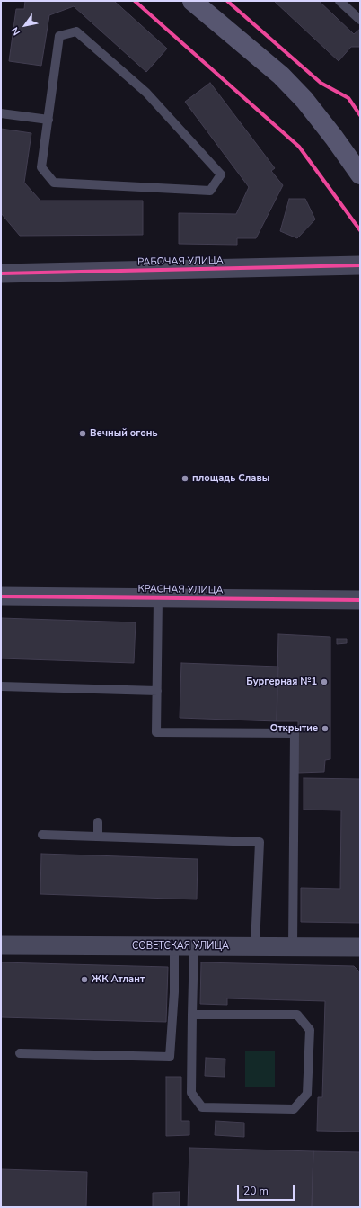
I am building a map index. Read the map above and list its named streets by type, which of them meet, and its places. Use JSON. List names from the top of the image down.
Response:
{
  "streets": {
    "street": ["РАБОЧАЯ УЛИЦА", "КРАСНАЯ УЛИЦА", "СОВЕТСКАЯ УЛИЦА"]
  },
  "places": [
    "Вечный огонь",
    "площадь Славы",
    "Бургерная №1",
    "Открытие",
    "ЖК Атлант"
  ],
  "scale_bar": "20 m",
  "north": "bottom left"
}
